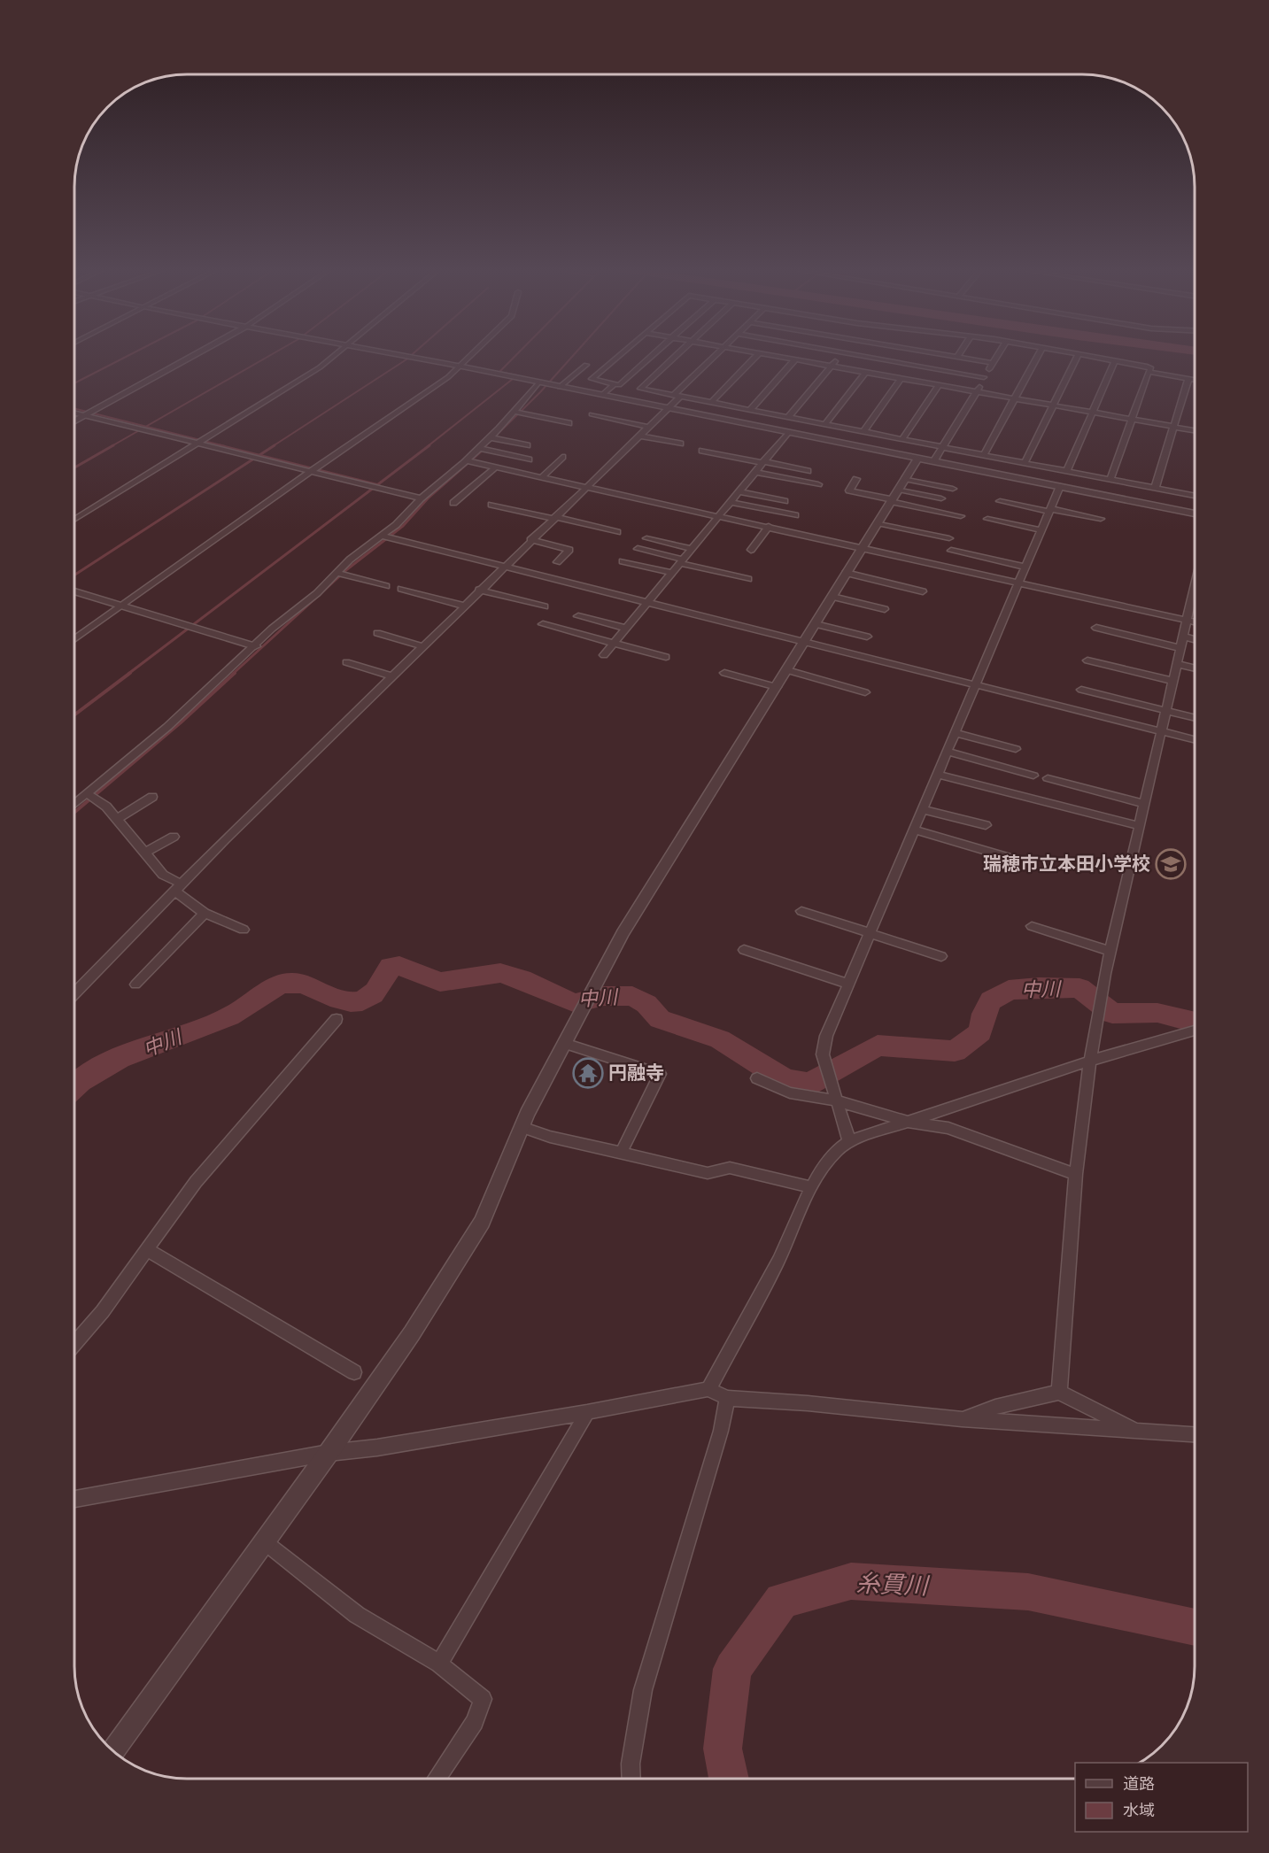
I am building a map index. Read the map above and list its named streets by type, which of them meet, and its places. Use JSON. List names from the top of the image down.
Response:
{
  "water": ["中川", "糸貫川"],
  "places": {
    "school or university": ["瑞穂市立本田小学校"],
    "temple": ["円融寺"]
  },
  "legend": ["道路", "水域"]
}
